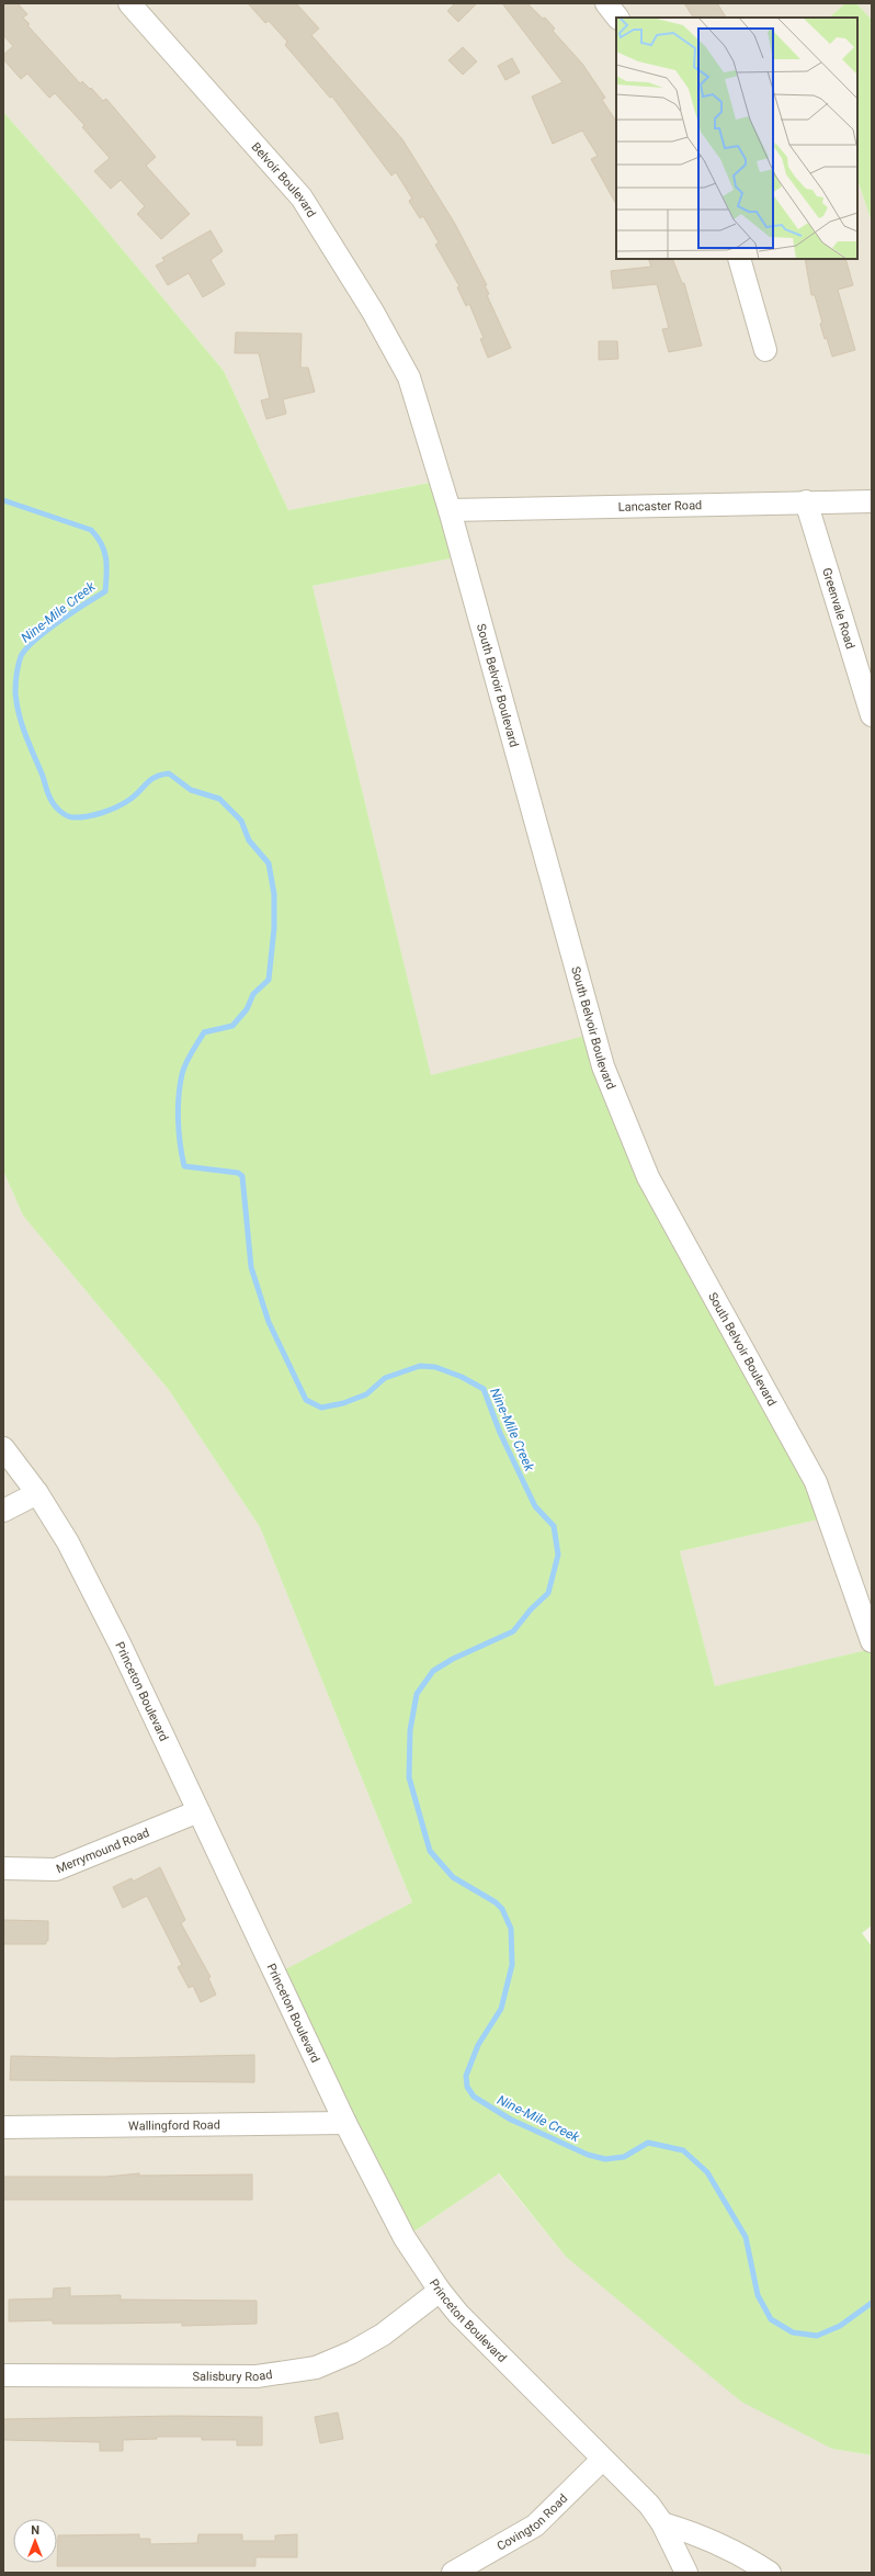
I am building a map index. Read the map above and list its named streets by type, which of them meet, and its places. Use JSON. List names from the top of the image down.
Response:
{
  "streets": {
    "street": [
      "Belvoir Boulevard",
      "Lancaster Road",
      "Greenvale Road",
      "South Belvoir Boulevard",
      "Princeton Boulevard",
      "Merrymound Road",
      "Wallingford Road",
      "Salisbury Road",
      "Covington Road"
    ]
  },
  "crossings": [
    ["Belvoir Boulevard", "South Belvoir Boulevard"],
    ["Lancaster Road", "Greenvale Road"],
    ["Lancaster Road", "South Belvoir Boulevard"],
    ["Princeton Boulevard", "Merrymound Road"],
    ["Princeton Boulevard", "Wallingford Road"],
    ["Princeton Boulevard", "Salisbury Road"],
    ["Princeton Boulevard", "Covington Road"]
  ],
  "water": ["Nine-Mile Creek"],
  "north": "top"
}
